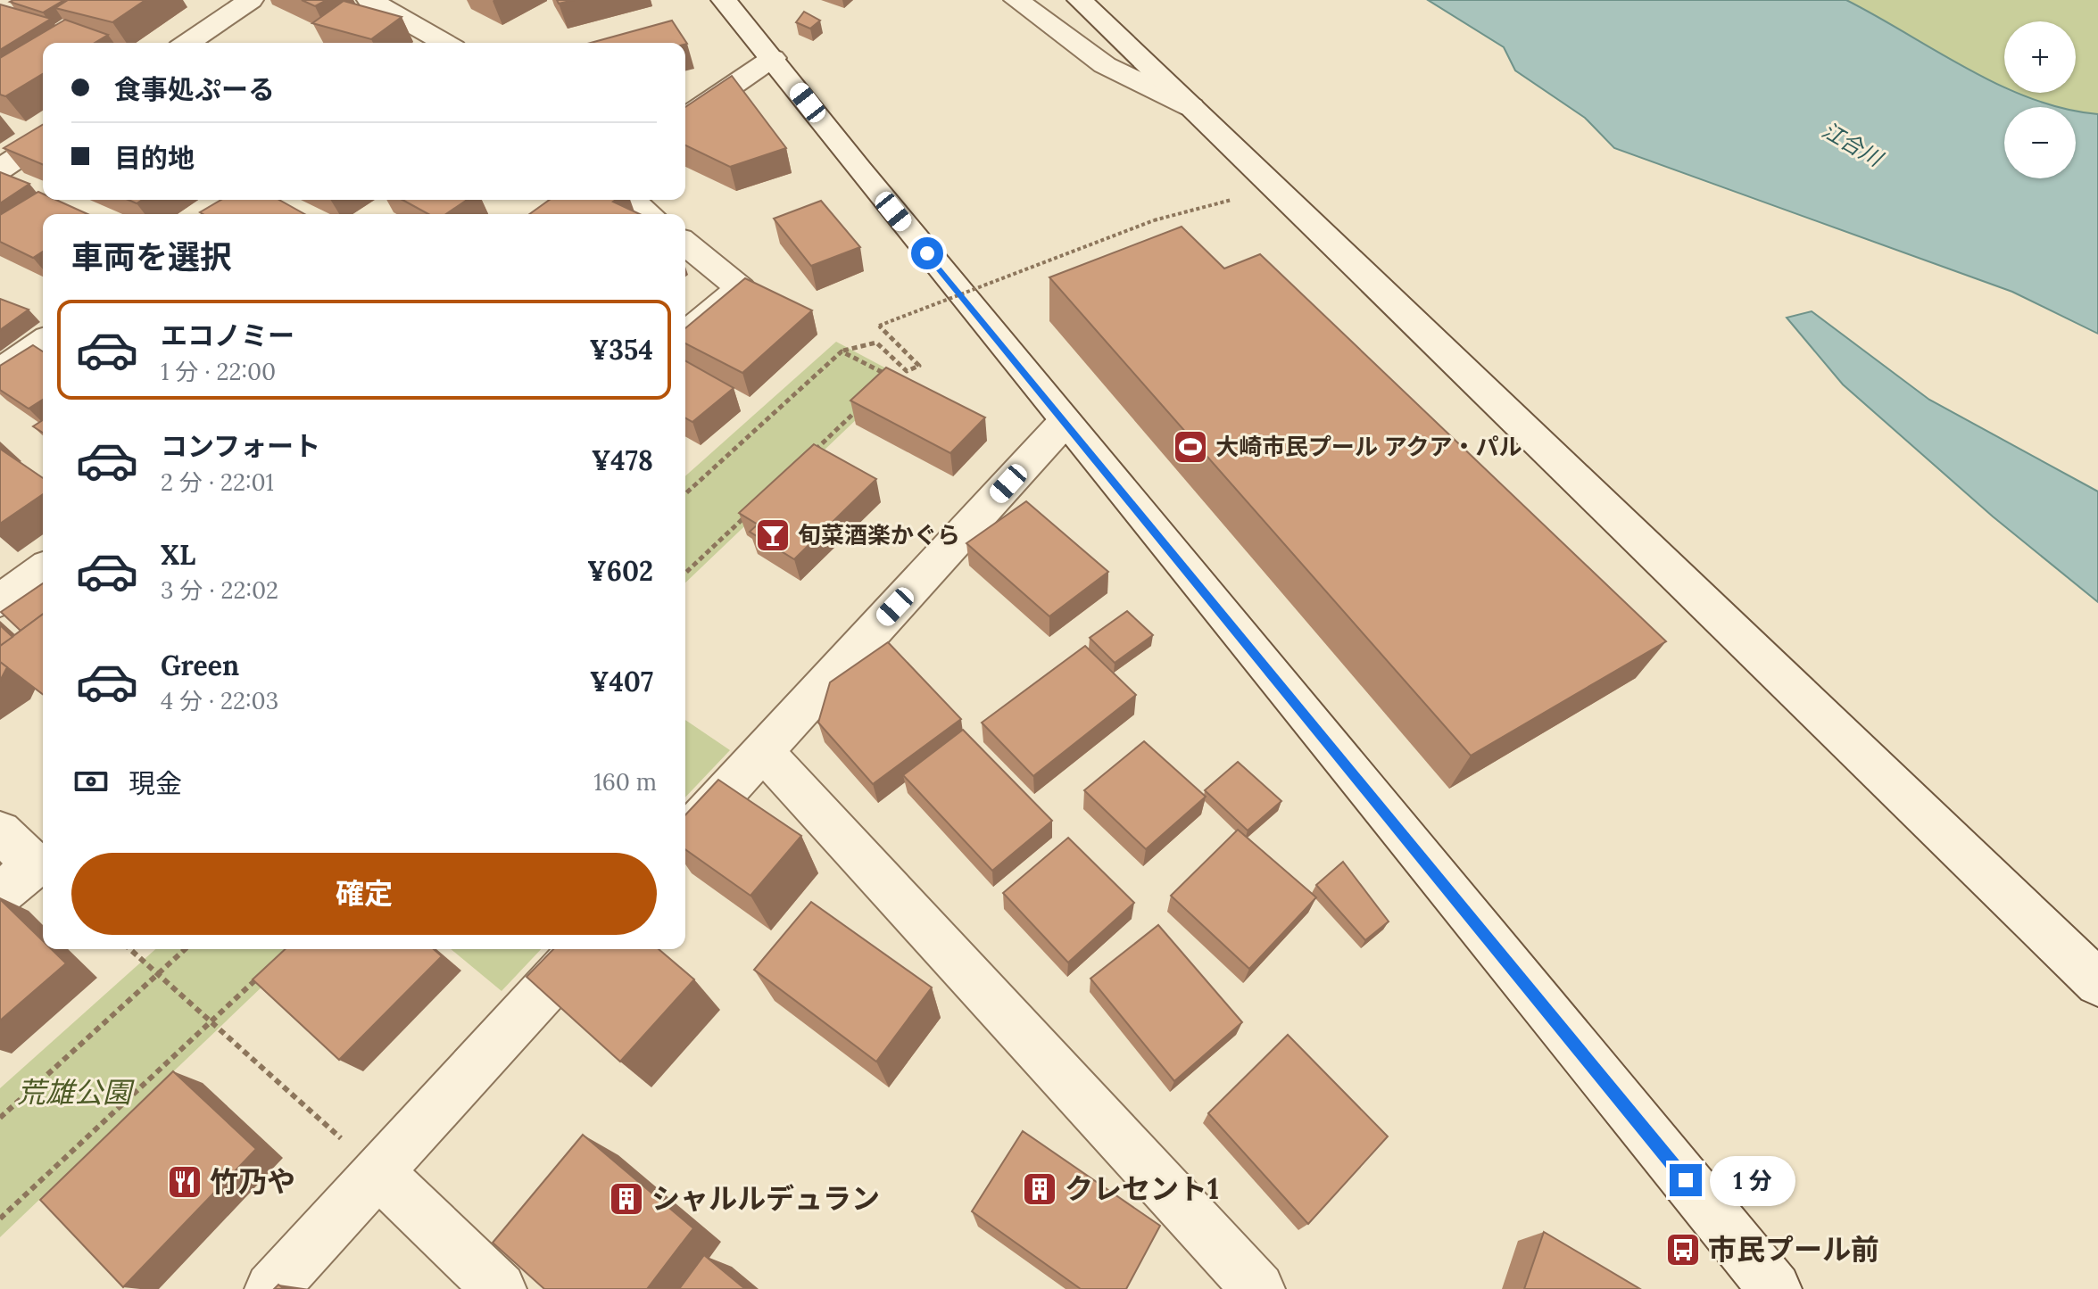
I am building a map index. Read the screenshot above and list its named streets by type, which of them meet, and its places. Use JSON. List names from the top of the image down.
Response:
{
  "water": ["江合川"],
  "parks": ["荒雄公園"],
  "places": {
    "sports": ["大崎市民プール アクア・パル"],
    "bar": ["旬菜酒楽かぐら"],
    "restaurant": ["竹乃や"],
    "building": ["クレセント1", "シャルルデュラン"],
    "bus stop": ["市民プール前"]
  },
  "page": {
    "map_buttons": ["+", "−"],
    "banner": ["食事処ぷーる", "目的地"],
    "heading": "車両を選択",
    "list": [
      {
        "name": "エコノミー",
        "note": "1 分 · 22:00",
        "value": "¥354"
      },
      {
        "name": "コンフォート",
        "note": "2 分 · 22:01",
        "value": "¥478"
      },
      {
        "name": "XL",
        "note": "3 分 · 22:02",
        "value": "¥602"
      },
      {
        "name": "Green",
        "note": "4 分 · 22:03",
        "value": "¥407"
      }
    ],
    "pay": ["現金", "160 m"],
    "buttons": "確定",
    "bubble": "1 分"
  }
}
